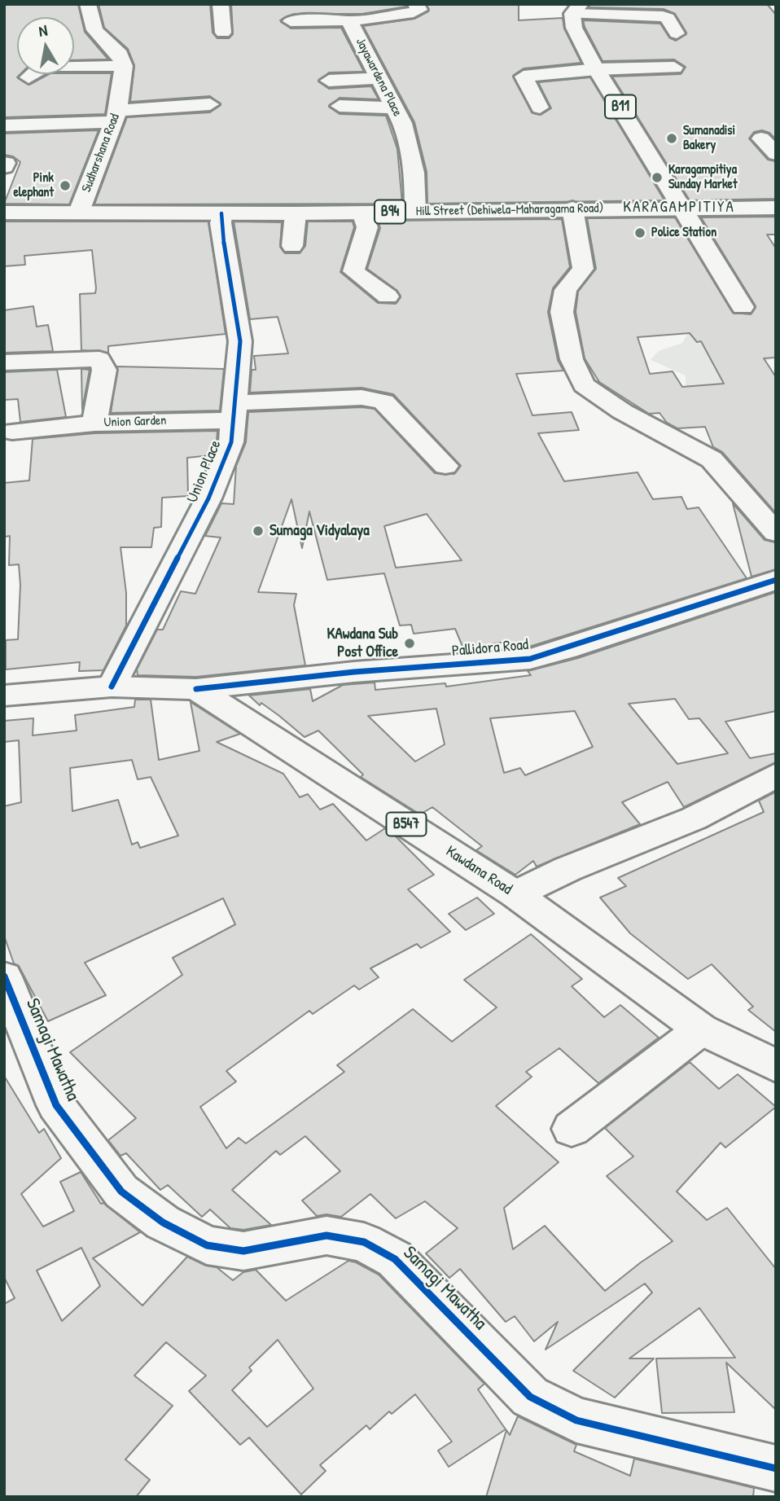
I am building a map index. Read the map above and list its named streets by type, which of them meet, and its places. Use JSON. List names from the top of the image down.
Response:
{
  "streets": {
    "street": [
      "Jayawardena Place",
      "B11",
      "Sudharshana Road",
      "Hill Street (Dehiwela-Maharagama Road)",
      "B94",
      "Union Garden",
      "Union Place",
      "Pallidora Road",
      "B547",
      "Kawdana Road",
      "Samagi Mawatha"
    ]
  },
  "crossings": [
    ["Jayawardena Place", "Hill Street (Dehiwela-Maharagama Road)"],
    ["B11", "Hill Street (Dehiwela-Maharagama Road)"],
    ["Sudharshana Road", "Hill Street (Dehiwela-Maharagama Road)"],
    ["Hill Street (Dehiwela-Maharagama Road)", "Union Place"],
    ["Union Garden", "Union Place"],
    ["Pallidora Road", "Kawdana Road"]
  ],
  "districts": ["KARAGAMPITIYA"],
  "places": [
    "Sumanadisi Bakery",
    "Karagampitiya Sunday Market",
    "Pink elephant",
    "Police Station",
    "Sumaga Vidyalaya",
    "KAwdana Sub Post Office"
  ],
  "north": "top"
}
